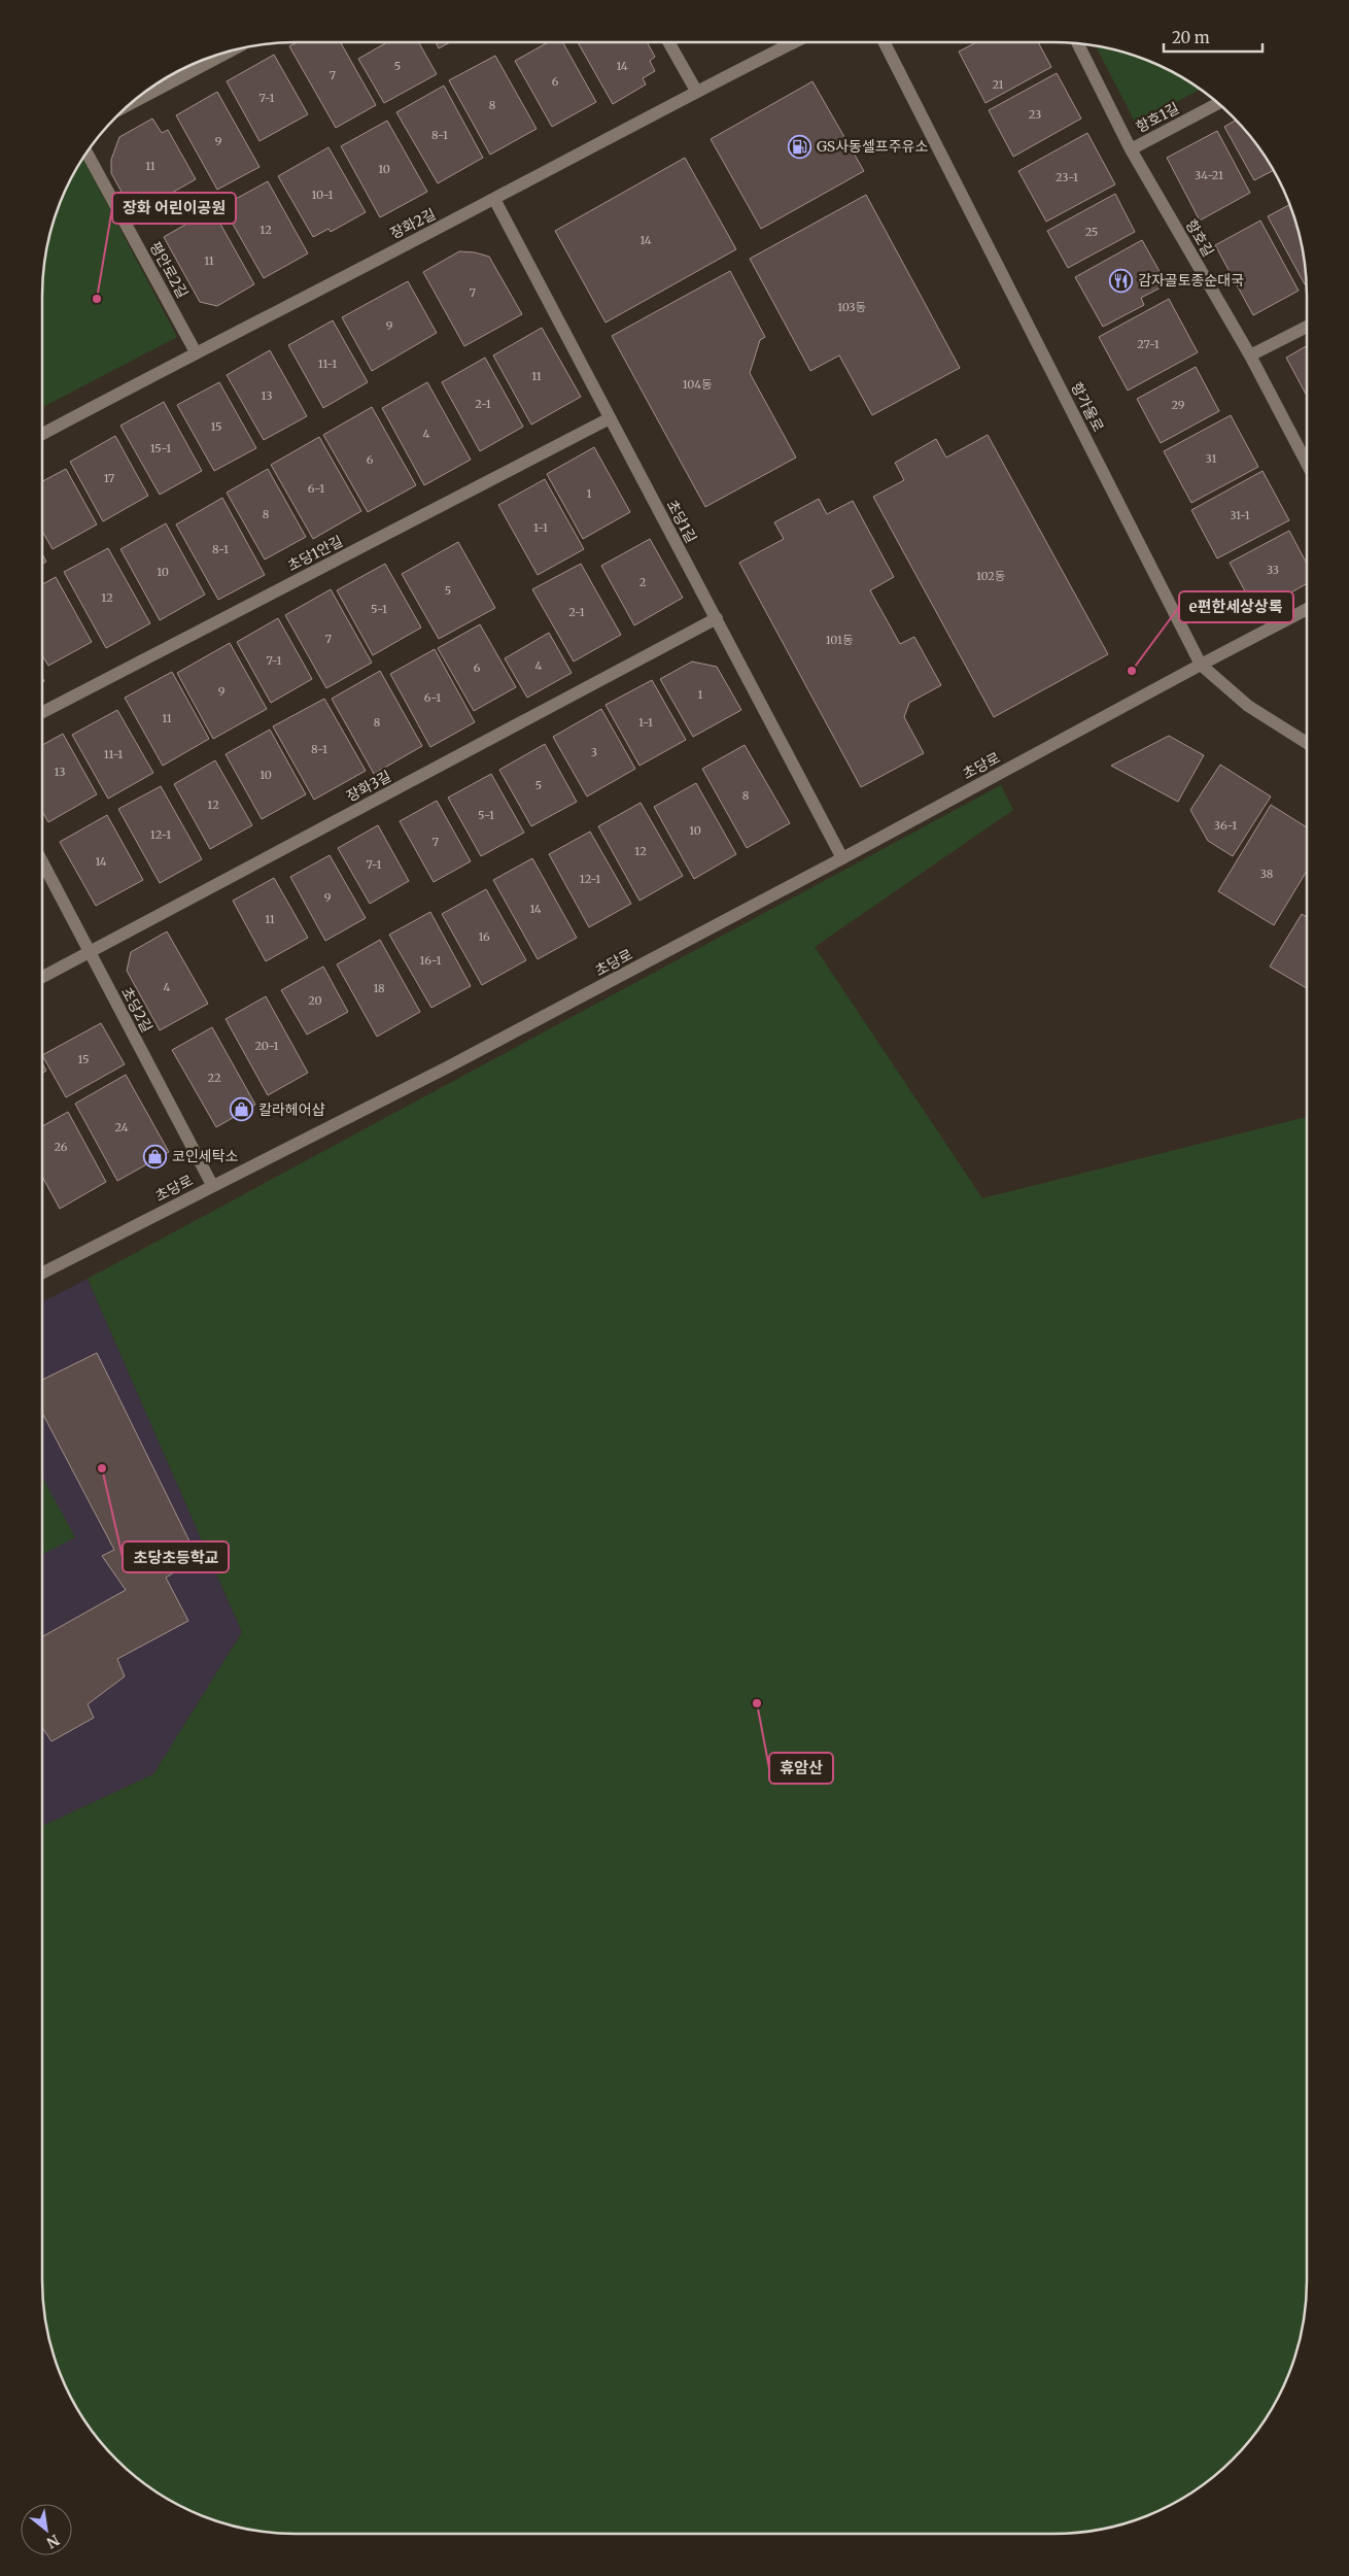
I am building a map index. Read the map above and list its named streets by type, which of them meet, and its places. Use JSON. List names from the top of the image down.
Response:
{
  "streets": {
    "street": [
      "항호1길",
      "장화2길",
      "항호길",
      "평안로2길",
      "항가울로",
      "초당1길",
      "초당1안길",
      "초당로",
      "장화3길",
      "초당2길"
    ]
  },
  "crossings": [
    ["항호1길", "항호길"],
    ["장화2길", "평안로2길"],
    ["장화2길", "초당1길"],
    ["항가울로", "초당로"],
    ["초당1길", "초당1안길"],
    ["초당1길", "초당로"],
    ["초당1길", "장화3길"],
    ["초당로", "초당2길"],
    ["장화3길", "초당2길"]
  ],
  "places": {
    "fuel station": ["GS사동셀프주유소"],
    "restaurant": ["감자골토종순대국"],
    "other": [
      "장화 어린이공원",
      "e편한세상상록",
      "초당초등학교",
      "휴암산"
    ],
    "shop": ["칼라헤어샵", "코인세탁소"]
  },
  "house_numbers": [
    "5",
    "14",
    "7",
    "6",
    "21",
    "7-1",
    "8",
    "23",
    "8-1",
    "9",
    "11",
    "10",
    "34-21",
    "23-1",
    "10-1",
    "12",
    "25",
    "14",
    "11",
    "7",
    "103동",
    "9",
    "27-1",
    "11-1",
    "11",
    "104동",
    "13",
    "2-1",
    "29",
    "15",
    "4",
    "15-1",
    "31",
    "6",
    "17",
    "6-1",
    "1",
    "8",
    "31-1",
    "1-1",
    "8-1",
    "33",
    "10",
    "102동",
    "2",
    "5",
    "12",
    "5-1",
    "2-1",
    "7",
    "101동",
    "7-1",
    "4",
    "6",
    "9",
    "1",
    "6-1",
    "11",
    "8",
    "1-1",
    "8-1",
    "3",
    "11-1",
    "13",
    "10",
    "5",
    "8",
    "12",
    "5-1",
    "36-1",
    "10",
    "12-1",
    "7",
    "12",
    "14",
    "7-1",
    "38",
    "12-1",
    "9",
    "14",
    "11",
    "16",
    "16-1",
    "4",
    "18",
    "20",
    "20-1",
    "15",
    "22",
    "24",
    "26"
  ],
  "scale_bar": "20 m",
  "north": "bottom right"
}
